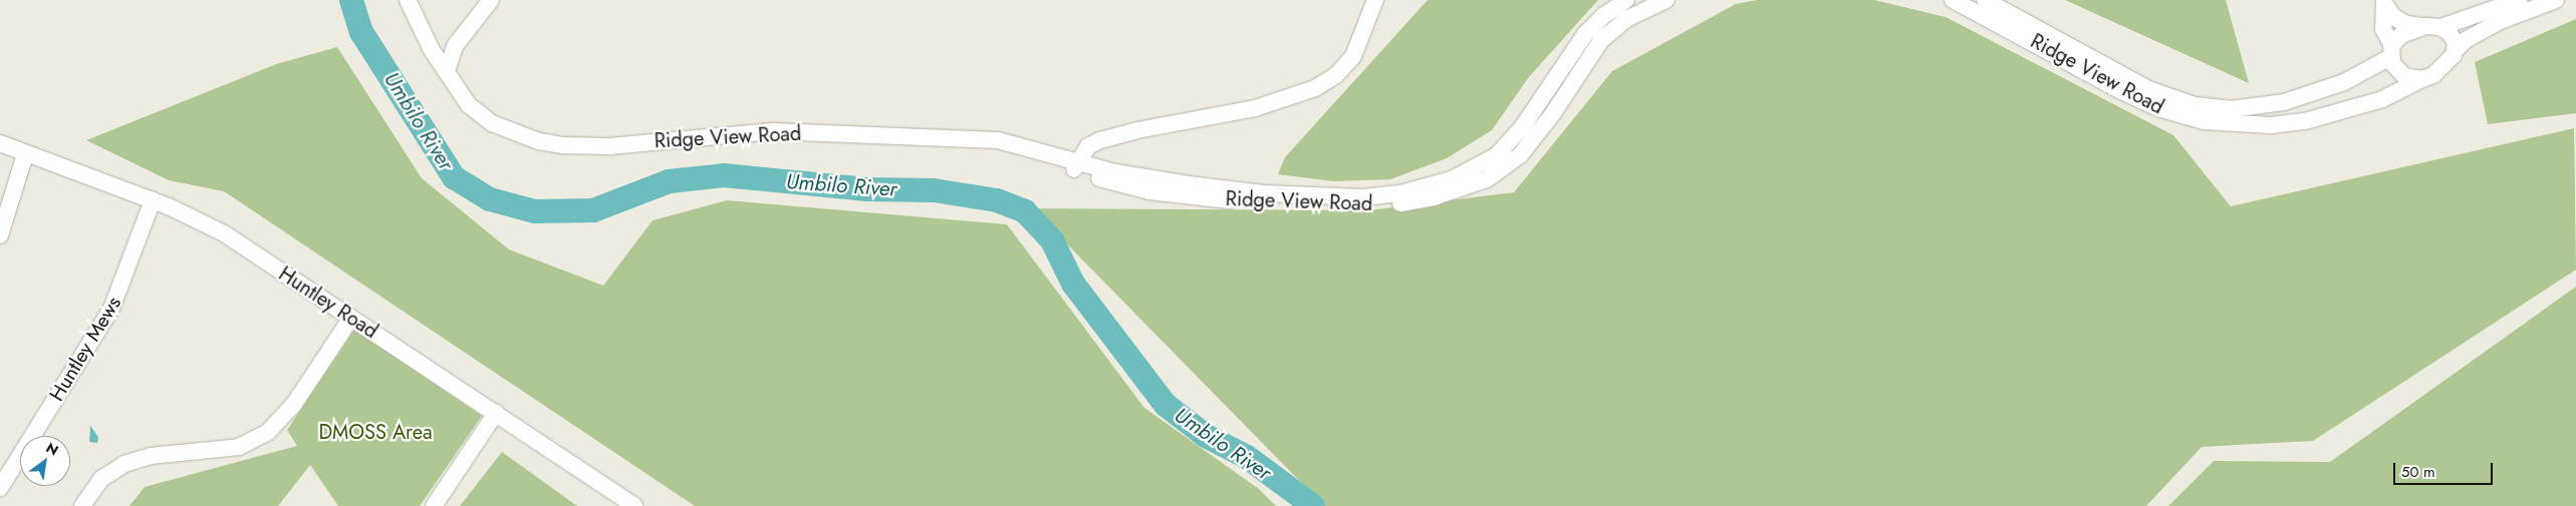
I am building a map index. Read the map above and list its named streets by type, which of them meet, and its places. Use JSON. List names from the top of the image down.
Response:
{
  "streets": {
    "street": ["Ridge View Road", "Huntley Road", "Huntley Mews"]
  },
  "crossings": [
    ["Huntley Road", "Huntley Mews"]
  ],
  "water": ["Umbilo River"],
  "parks": ["DMOSS Area"],
  "scale_bar": "50 m",
  "north": "top right"
}
